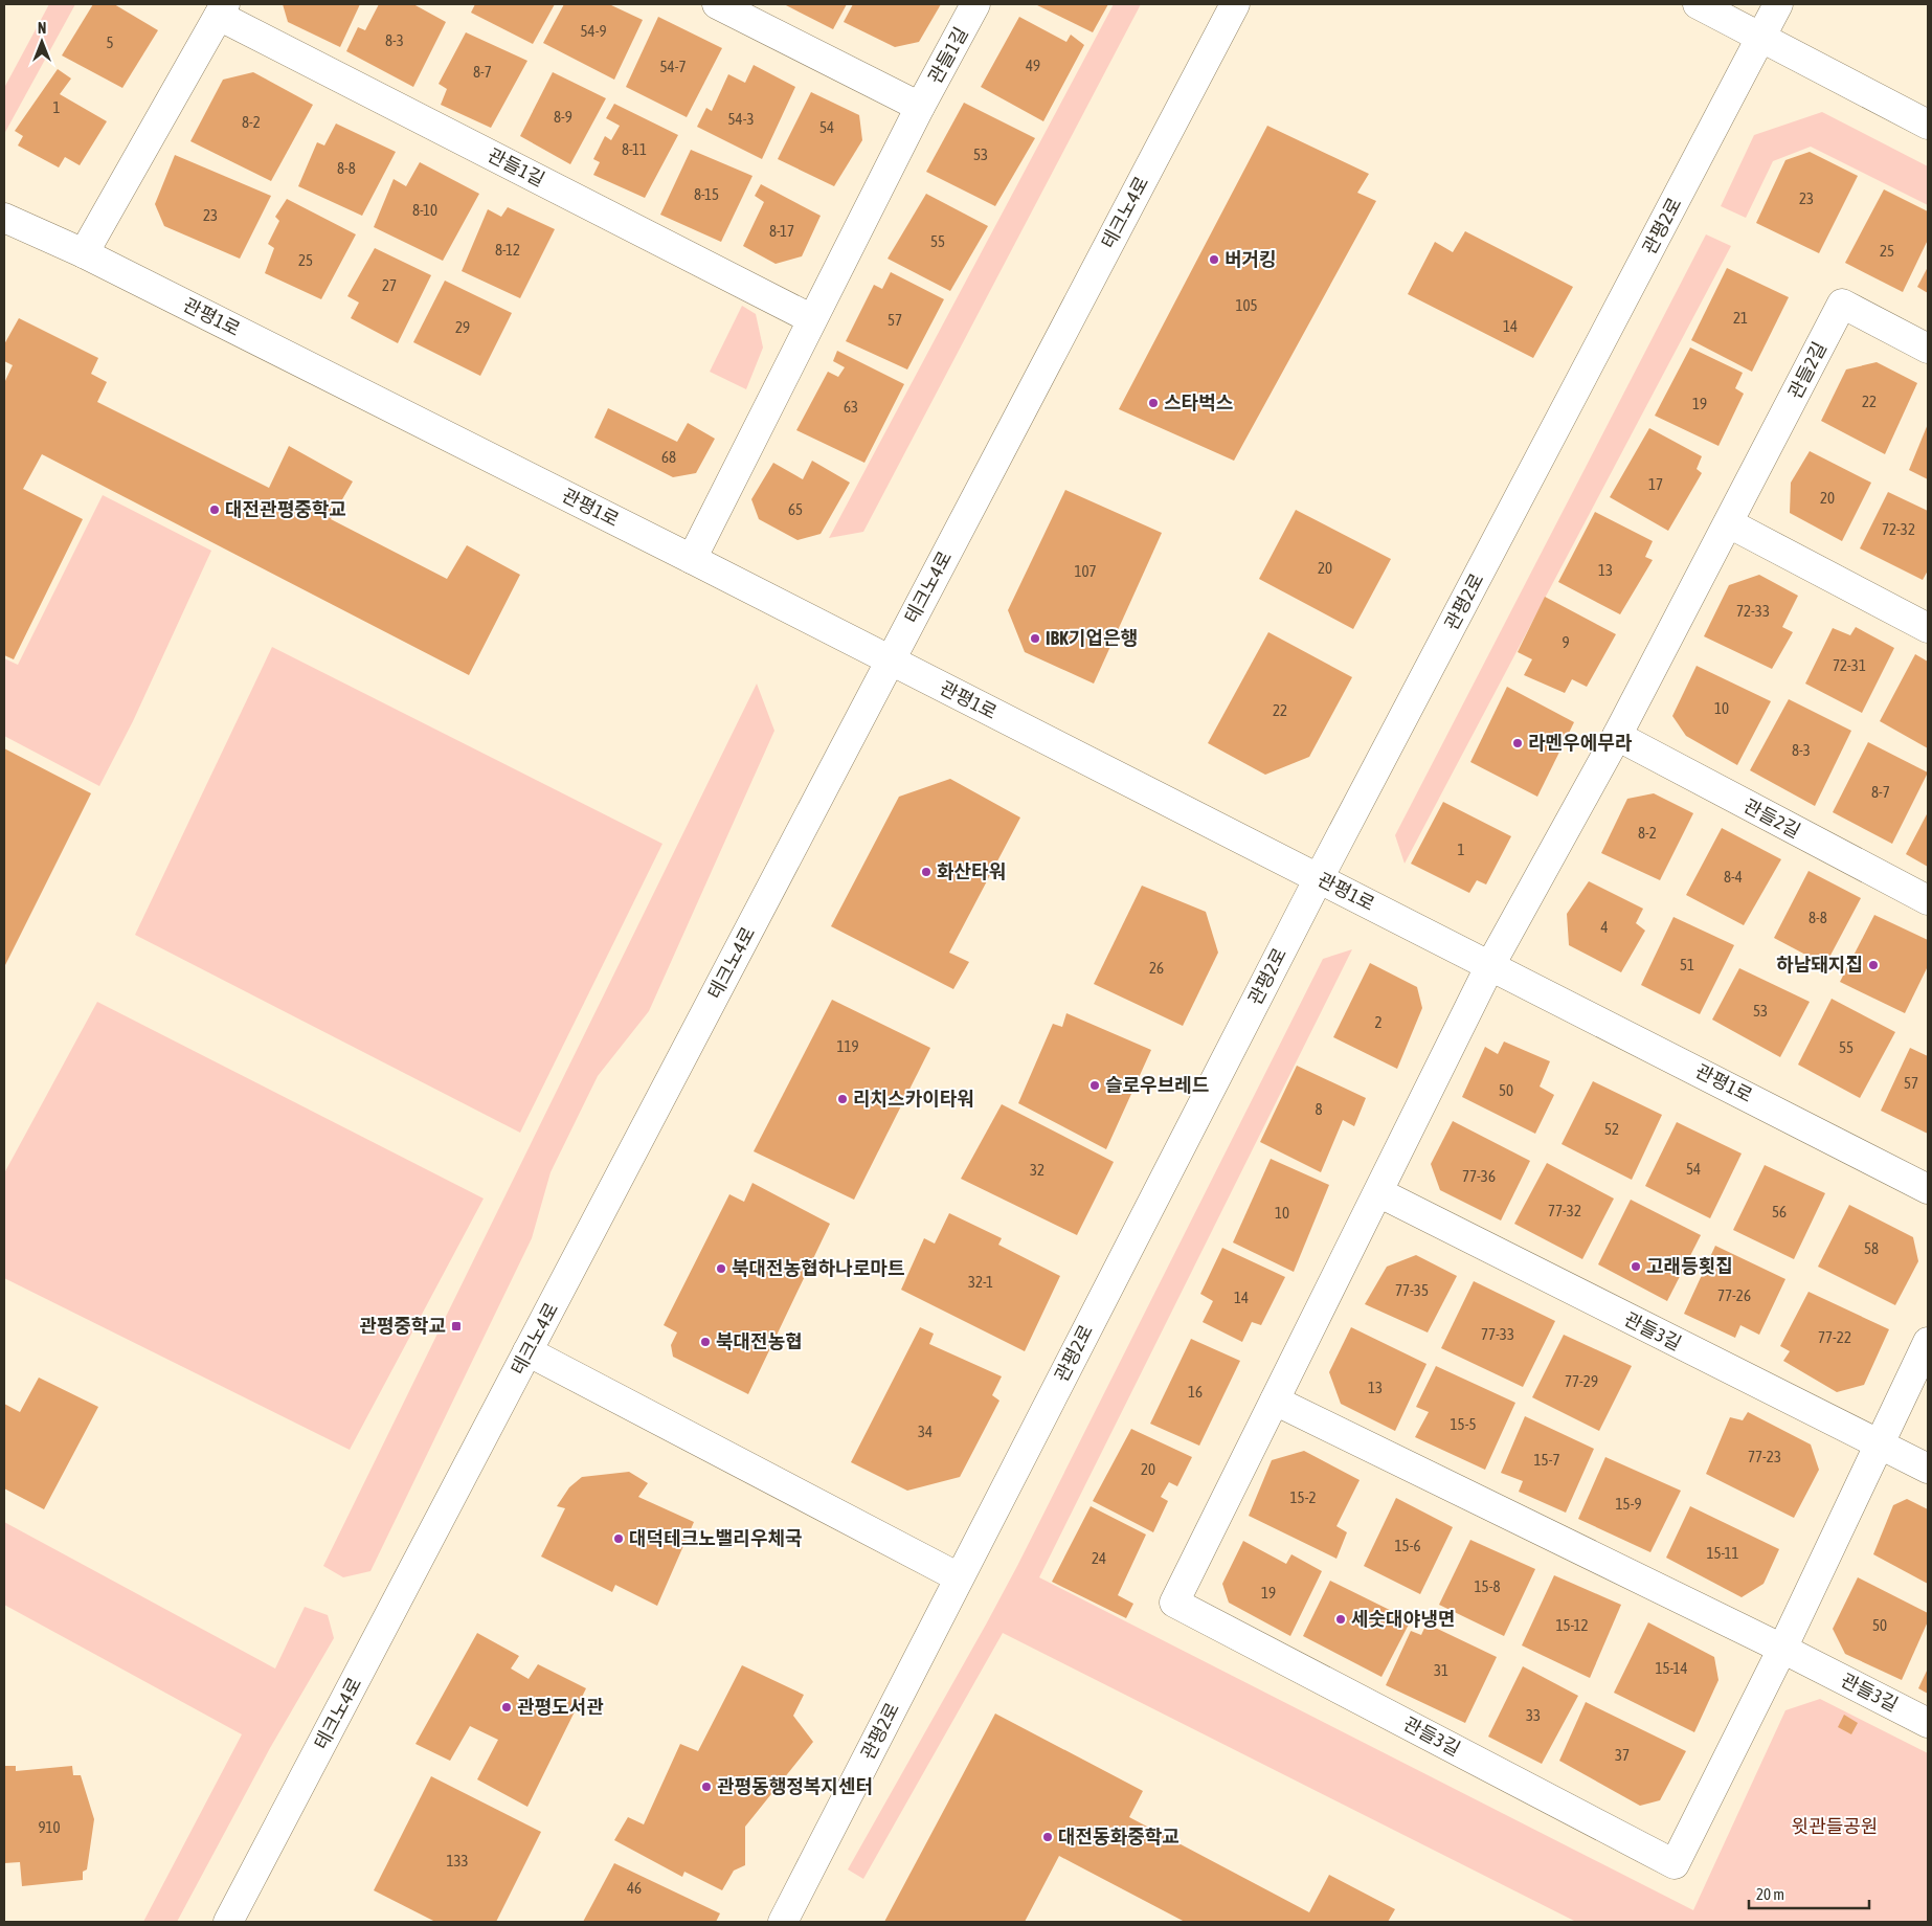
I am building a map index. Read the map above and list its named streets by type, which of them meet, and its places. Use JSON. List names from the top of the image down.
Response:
{
  "streets": {
    "street": [
      "관들1길",
      "테크노4로",
      "관평2로",
      "관평1로",
      "관들2길",
      "관들3길"
    ]
  },
  "crossings": [
    ["관들1길", "관평1로"],
    ["테크노4로", "관평1로"],
    ["관평2로", "관평1로"],
    ["관평1로", "관들2길"],
    ["관평1로", "관들3길"],
    ["관들2길", "관들3길"]
  ],
  "parks": ["윗관들공원"],
  "places": {
    "other": [
      "버거킹",
      "스타벅스",
      "대전관평중학교",
      "IBK기업은행",
      "라멘우에무라",
      "화산타워",
      "하남돼지집",
      "슬로우브레드",
      "리치스카이타워",
      "고래등횟집",
      "북대전농협하나로마트",
      "북대전농협",
      "대덕테크노밸리우체국",
      "세숫대야냉면",
      "관평도서관",
      "관평동행정복지센터",
      "대전동화중학교"
    ],
    "transit": ["관평중학교"]
  },
  "house_numbers": [
    "54-9",
    "8-3",
    "5",
    "49",
    "54-7",
    "8-7",
    "1",
    "8-9",
    "54-3",
    "8-2",
    "54",
    "8-11",
    "53",
    "8-8",
    "8-15",
    "23",
    "8-10",
    "23",
    "8-17",
    "55",
    "8-12",
    "25",
    "25",
    "27",
    "105",
    "21",
    "57",
    "14",
    "29",
    "22",
    "19",
    "63",
    "68",
    "17",
    "20",
    "65",
    "72-32",
    "20",
    "13",
    "107",
    "72-33",
    "9",
    "72-31",
    "10",
    "22",
    "8-3",
    "8-7",
    "8-2",
    "1",
    "8-4",
    "8-8",
    "4",
    "51",
    "26",
    "53",
    "2",
    "119",
    "55",
    "57",
    "50",
    "8",
    "52",
    "54",
    "32",
    "77-36",
    "77-32",
    "56",
    "10",
    "58",
    "32-1",
    "77-35",
    "77-26",
    "14",
    "77-33",
    "77-22",
    "77-29",
    "13",
    "16",
    "15-5",
    "34",
    "77-23",
    "15-7",
    "20",
    "15-2",
    "15-9",
    "15-6",
    "15-11",
    "24",
    "15-8",
    "19",
    "15-12",
    "50",
    "15-14",
    "31",
    "33",
    "37",
    "910",
    "133",
    "46"
  ],
  "scale_bar": "20 m",
  "north": "top"
}
